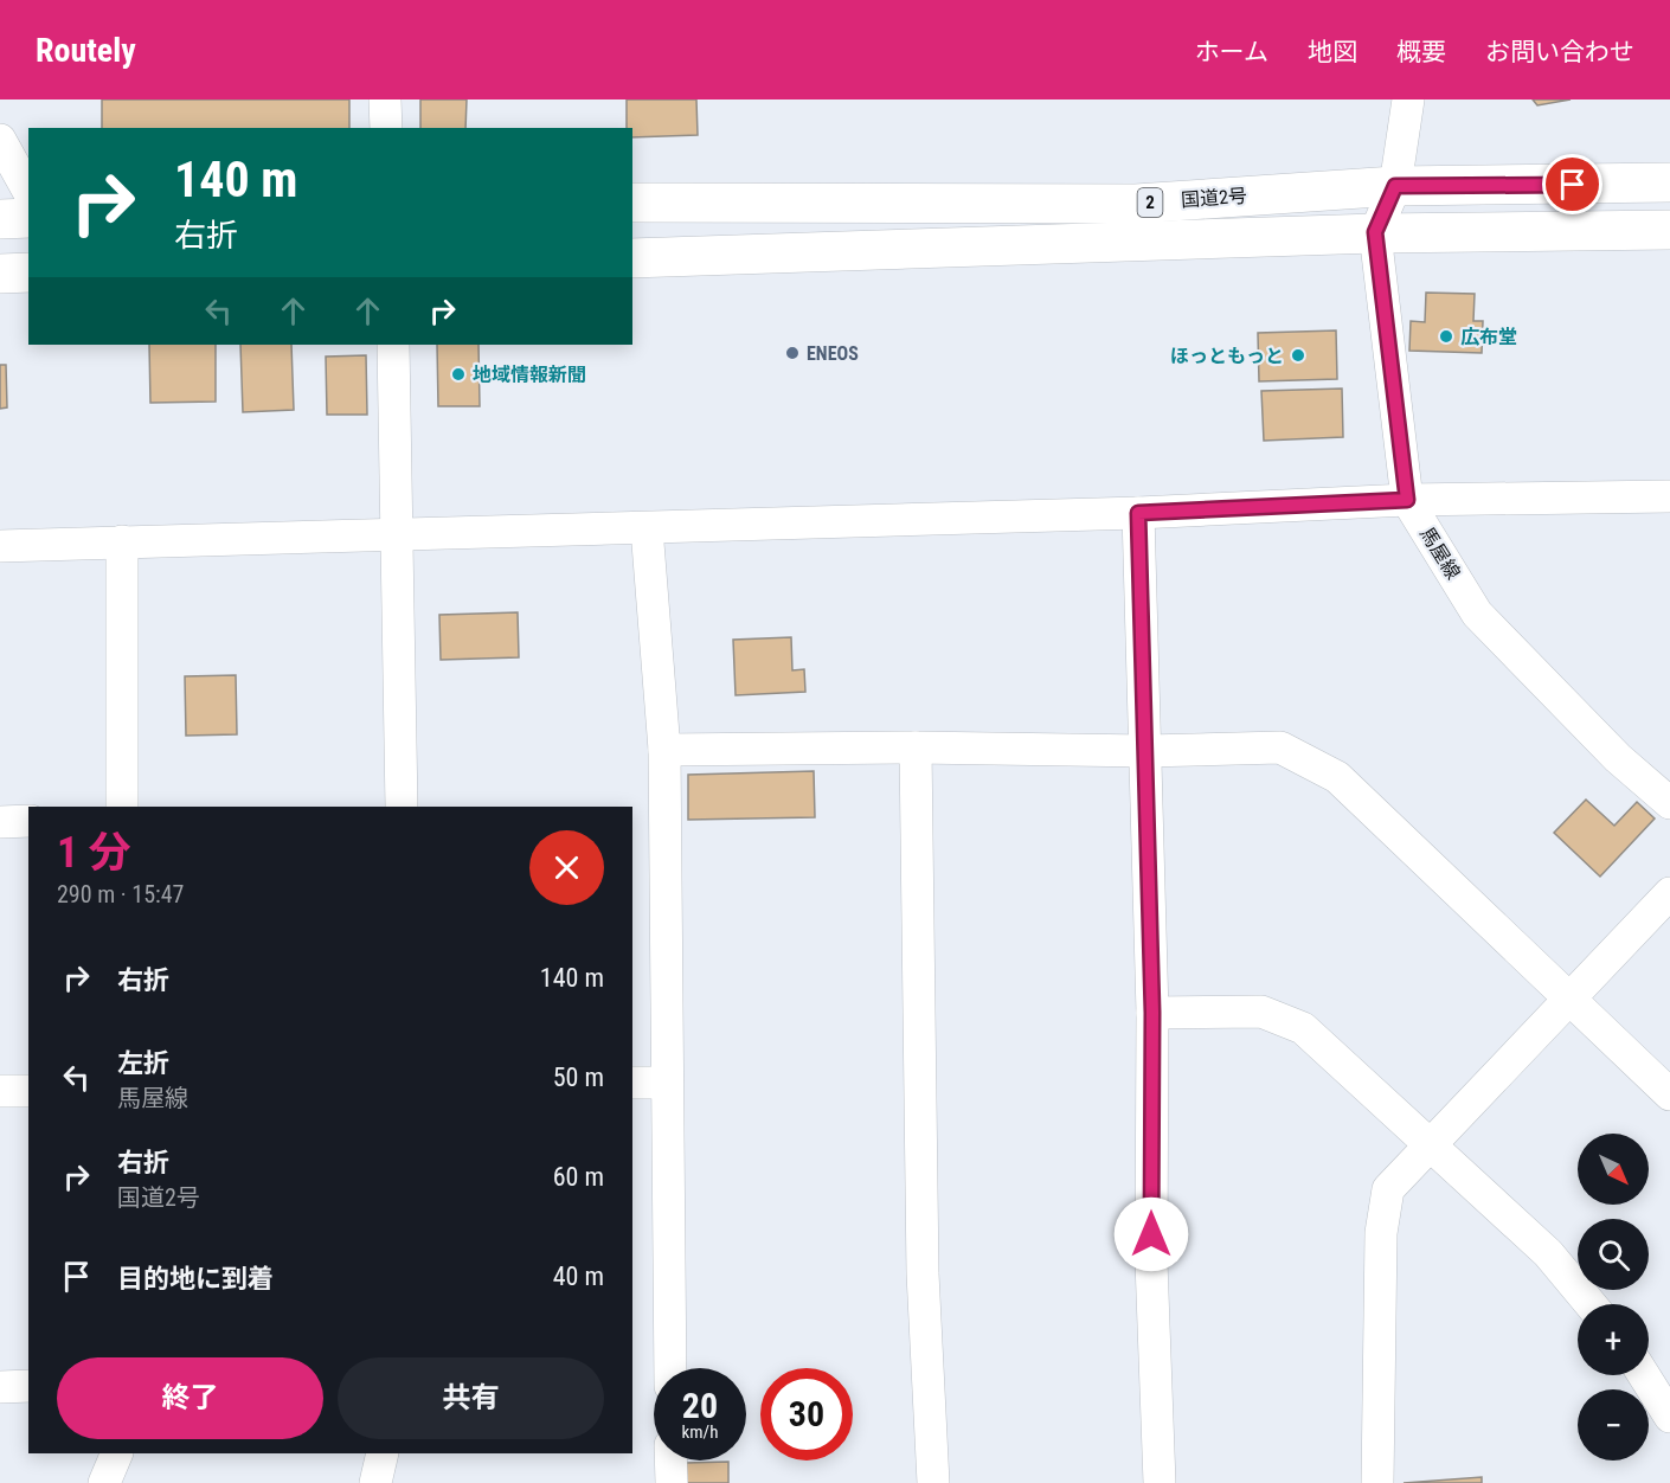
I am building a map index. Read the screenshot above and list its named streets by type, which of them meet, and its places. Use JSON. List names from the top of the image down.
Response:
{
  "streets": {
    "highway": ["国道2号", "2"],
    "street": ["馬屋線"]
  },
  "crossings": [
    ["国道2号", "馬屋線"]
  ],
  "places": [
    "広布堂",
    "ENEOS",
    "ほっともっと",
    "地域情報新聞"
  ],
  "north": "bottom right",
  "page": {
    "header": "Routely",
    "nav": [
      "ホーム",
      "地図",
      "概要",
      "お問い合わせ"
    ],
    "turn": ["140 m", "右折"],
    "heading": ["1 分", "290 m · 15:47"],
    "list": [
      {
        "name": "右折",
        "value": "140 m"
      },
      {
        "name": "左折",
        "note": "馬屋線",
        "value": "50 m"
      },
      {
        "name": "右折",
        "note": "国道2号",
        "value": "60 m"
      },
      {
        "name": "目的地に到着",
        "value": "40 m"
      }
    ],
    "map_buttons": ["+", "−"],
    "buttons": ["終了", "共有"],
    "speed": "20 km/h",
    "limit": "30"
  }
}
